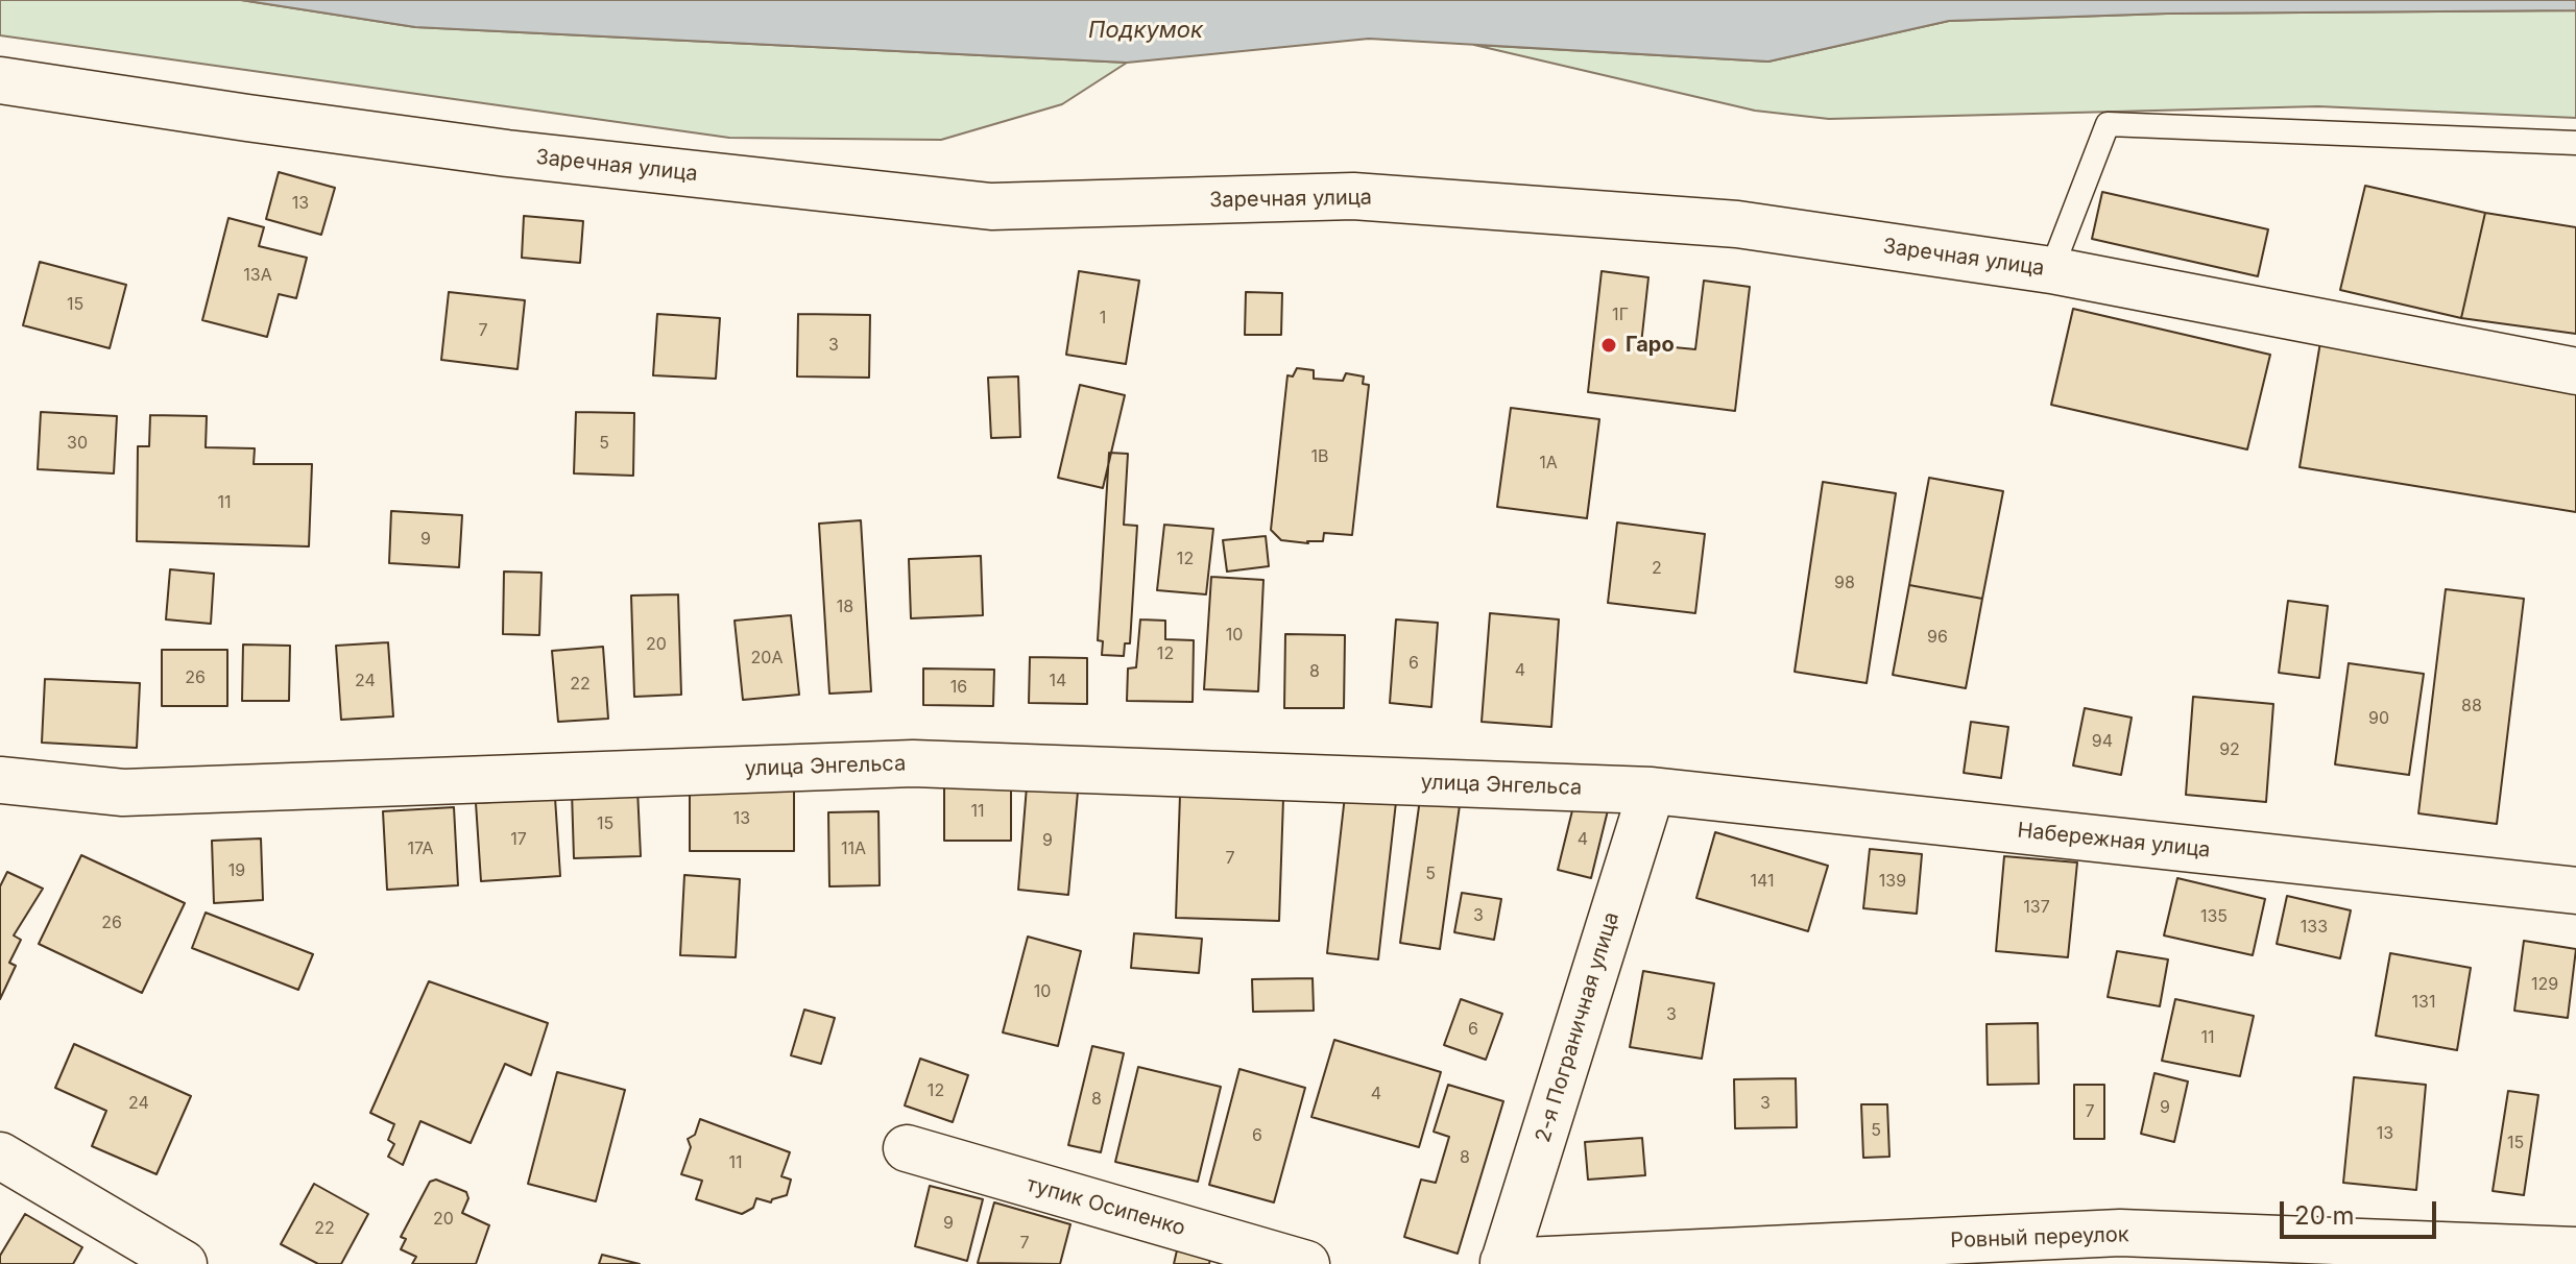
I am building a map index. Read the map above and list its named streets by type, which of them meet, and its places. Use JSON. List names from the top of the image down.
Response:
{
  "streets": {
    "street": [
      "Заречная улица",
      "улица Энгельса",
      "Набережная улица",
      "2-я Пограничная улица",
      "тупик Осипенко",
      "Ровный переулок"
    ]
  },
  "crossings": [
    ["улица Энгельса", "Набережная улица"],
    ["улица Энгельса", "2-я Пограничная улица"],
    ["Набережная улица", "2-я Пограничная улица"],
    ["2-я Пограничная улица", "Ровный переулок"]
  ],
  "water": ["Подкумок"],
  "places": ["Гаро"],
  "house_numbers": [
    "13",
    "13А",
    "15",
    "1Г",
    "1",
    "7",
    "3",
    "30",
    "5",
    "1В",
    "1А",
    "11",
    "9",
    "12",
    "2",
    "98",
    "18",
    "10",
    "96",
    "20",
    "12",
    "20А",
    "6",
    "4",
    "8",
    "26",
    "24",
    "14",
    "22",
    "16",
    "88",
    "90",
    "94",
    "92",
    "11",
    "13",
    "15",
    "17",
    "4",
    "9",
    "17А",
    "11А",
    "7",
    "19",
    "5",
    "141",
    "139",
    "137",
    "3",
    "135",
    "26",
    "133",
    "129",
    "10",
    "131",
    "3",
    "6",
    "11",
    "12",
    "4",
    "8",
    "24",
    "3",
    "9",
    "7",
    "5",
    "13",
    "6",
    "15",
    "8",
    "11",
    "20",
    "9",
    "22",
    "7"
  ],
  "scale_bar": "20 m"
}
